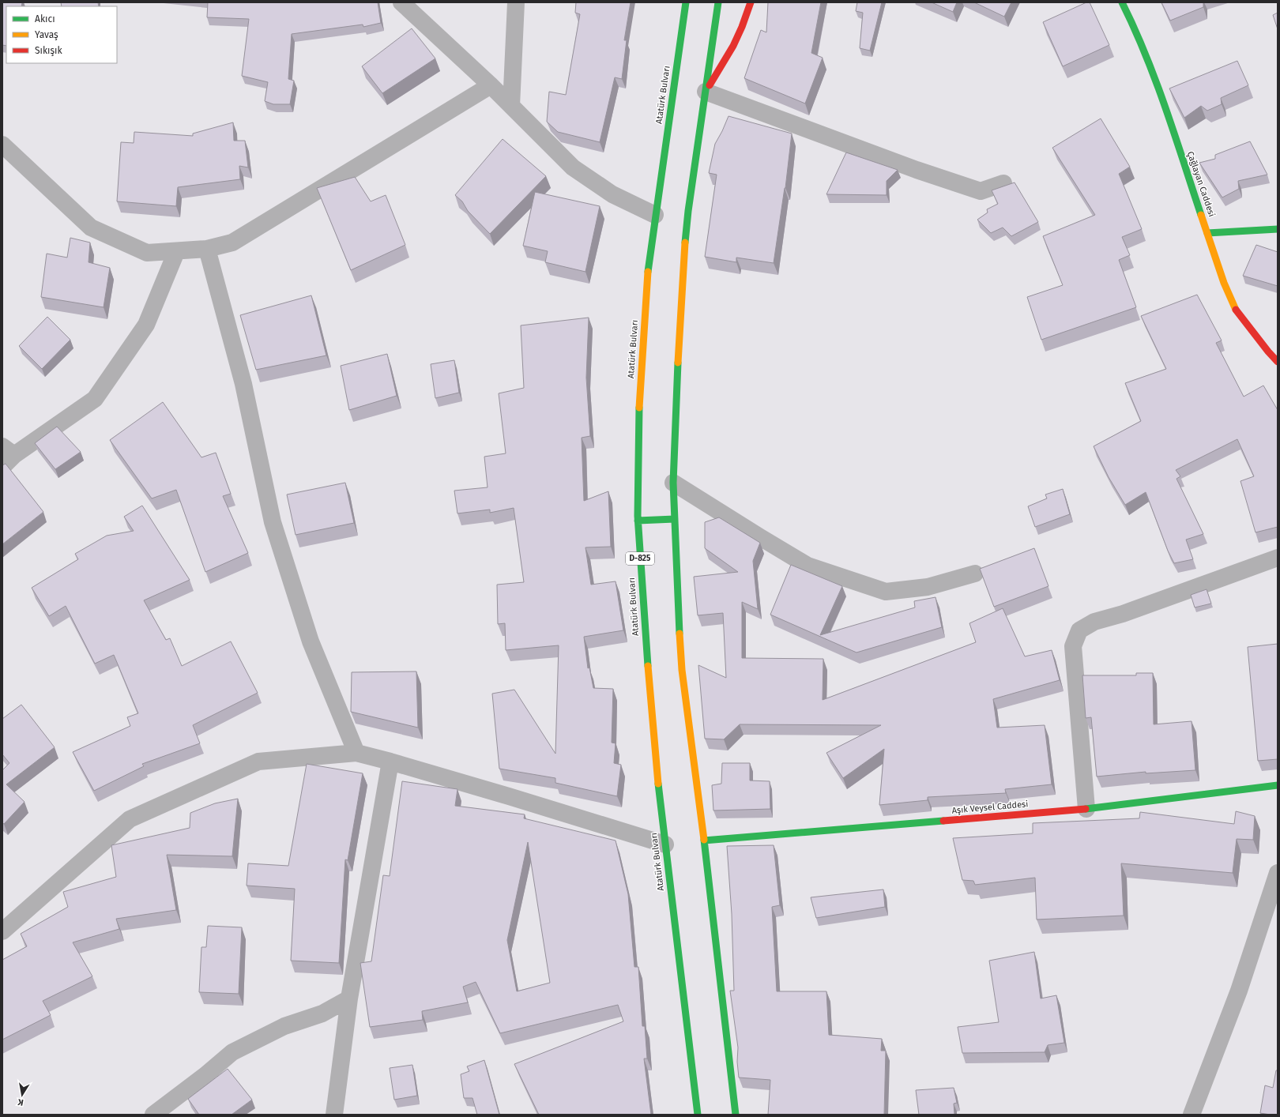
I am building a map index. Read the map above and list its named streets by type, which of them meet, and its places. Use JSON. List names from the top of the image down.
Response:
{
  "streets": {
    "main road": [
      "Atatürk Bulvarı",
      "Çağlayan Caddesi",
      "D-825",
      "Aşık Veysel Caddesi"
    ]
  },
  "legend": ["Akıcı", "Yavaş", "Sıkışık"],
  "north": "bottom"
}
